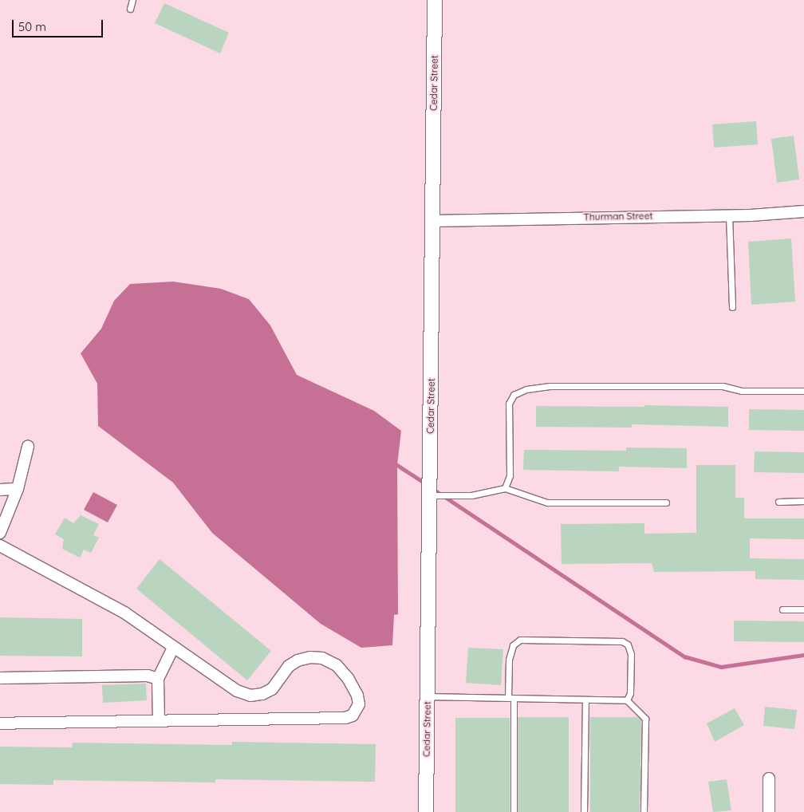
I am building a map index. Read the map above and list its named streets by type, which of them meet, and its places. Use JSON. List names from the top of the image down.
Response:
{
  "streets": {
    "street": ["Cedar Street", "Thurman Street"]
  },
  "crossings": [
    ["Cedar Street", "Thurman Street"]
  ],
  "scale_bar": "50 m"
}
